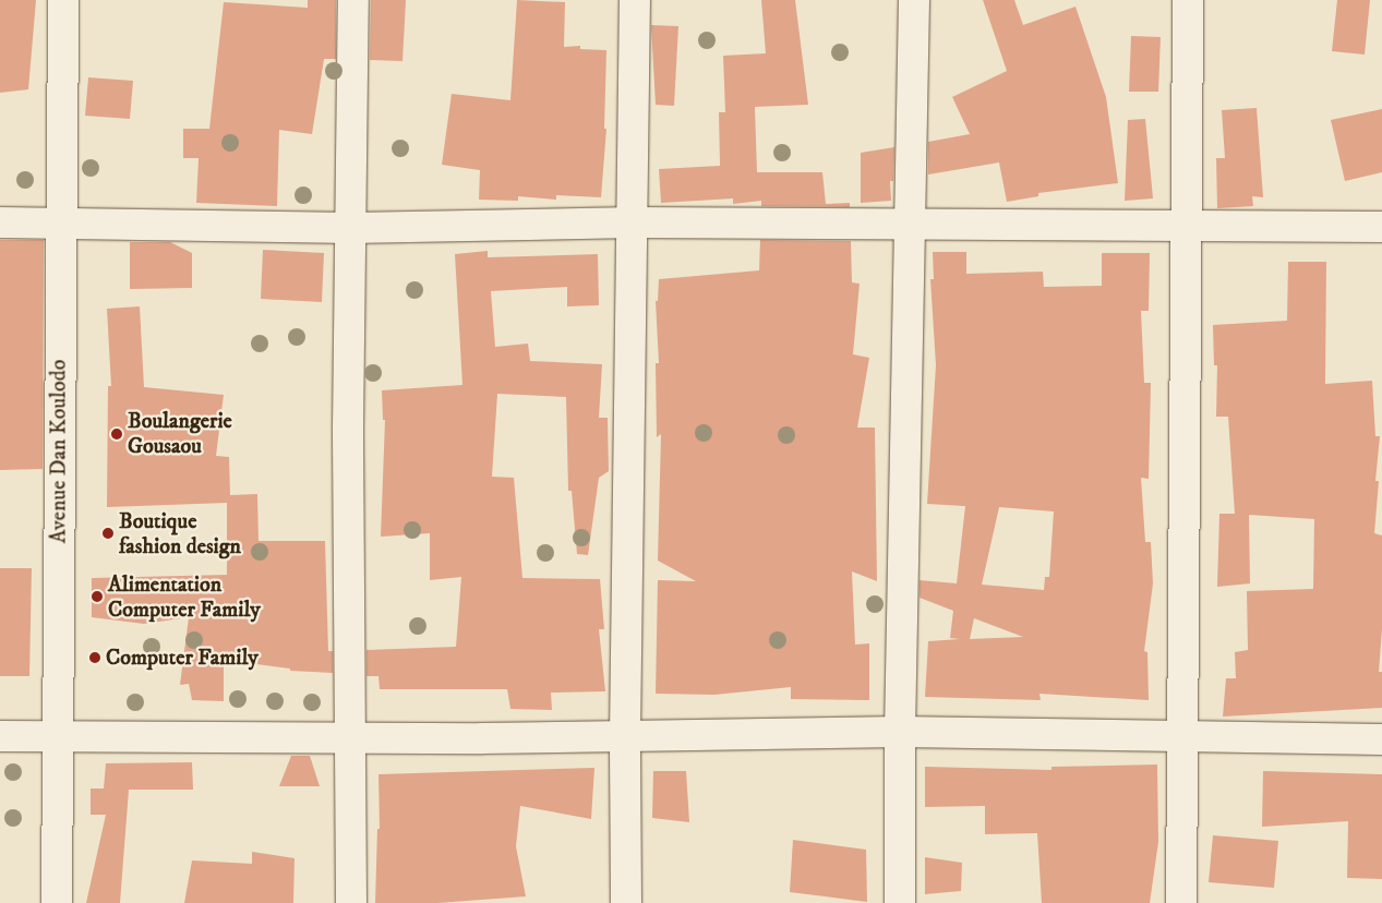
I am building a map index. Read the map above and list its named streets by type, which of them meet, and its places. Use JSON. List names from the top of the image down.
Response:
{
  "streets": {
    "street": ["Avenue Dan Koulodo"]
  },
  "places": [
    "Boulangerie Gousaou",
    "Boutique fashion design",
    "Alimentation Computer Family",
    "Computer Family"
  ]
}
